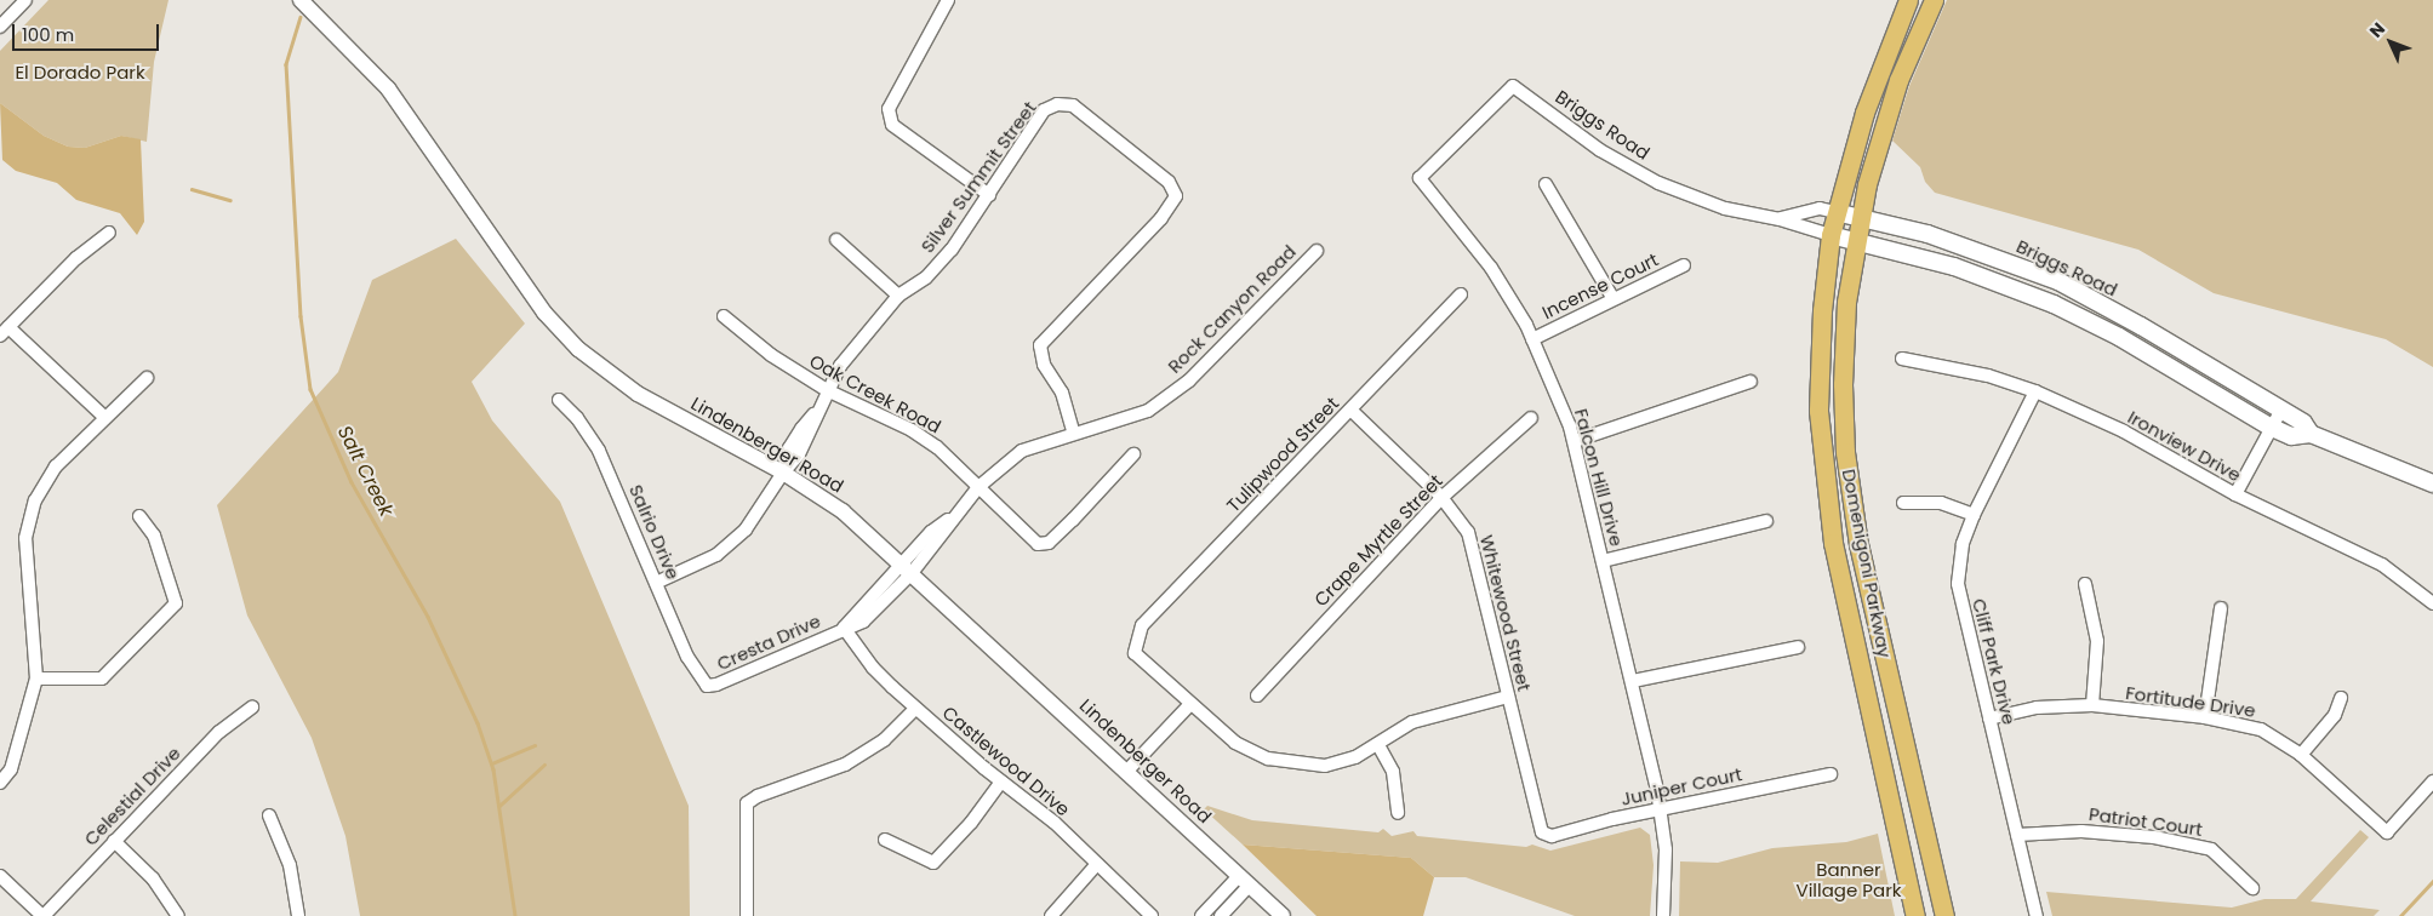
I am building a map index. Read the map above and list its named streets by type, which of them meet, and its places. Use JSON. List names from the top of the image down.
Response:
{
  "streets": {
    "main road": ["Briggs Road", "Domenigoni Parkway"],
    "street": [
      "Silver Summit Street",
      "Incense Court",
      "Rock Canyon Road",
      "Oak Creek Road",
      "Lindenberger Road",
      "Ironview Drive",
      "Tulipwood Street",
      "Falcon Hill Drive",
      "Salrio Drive",
      "Crape Myrtle Street",
      "Whitewood Street",
      "Cresta Drive",
      "Cliff Park Drive",
      "Fortitude Drive",
      "Castlewood Drive",
      "Juniper Court",
      "Celestial Drive",
      "Patriot Court"
    ]
  },
  "crossings": [
    ["Briggs Road", "Falcon Hill Drive"],
    ["Briggs Road", "Domenigoni Parkway"],
    ["Silver Summit Street", "Rock Canyon Road"],
    ["Silver Summit Street", "Oak Creek Road"],
    ["Silver Summit Street", "Lindenberger Road"],
    ["Silver Summit Street", "Salrio Drive"],
    ["Incense Court", "Falcon Hill Drive"],
    ["Rock Canyon Road", "Oak Creek Road"],
    ["Rock Canyon Road", "Lindenberger Road"],
    ["Rock Canyon Road", "Cresta Drive"],
    ["Lindenberger Road", "Cresta Drive"],
    ["Ironview Drive", "Cliff Park Drive"],
    ["Tulipwood Street", "Whitewood Street"],
    ["Falcon Hill Drive", "Juniper Court"],
    ["Salrio Drive", "Cresta Drive"],
    ["Crape Myrtle Street", "Whitewood Street"],
    ["Whitewood Street", "Juniper Court"],
    ["Cresta Drive", "Castlewood Drive"],
    ["Cliff Park Drive", "Fortitude Drive"],
    ["Cliff Park Drive", "Patriot Court"]
  ],
  "water": ["Salt Creek"],
  "parks": ["El Dorado Park", "Banner Village Park"],
  "scale_bar": "100 m",
  "north": "top left"
}
